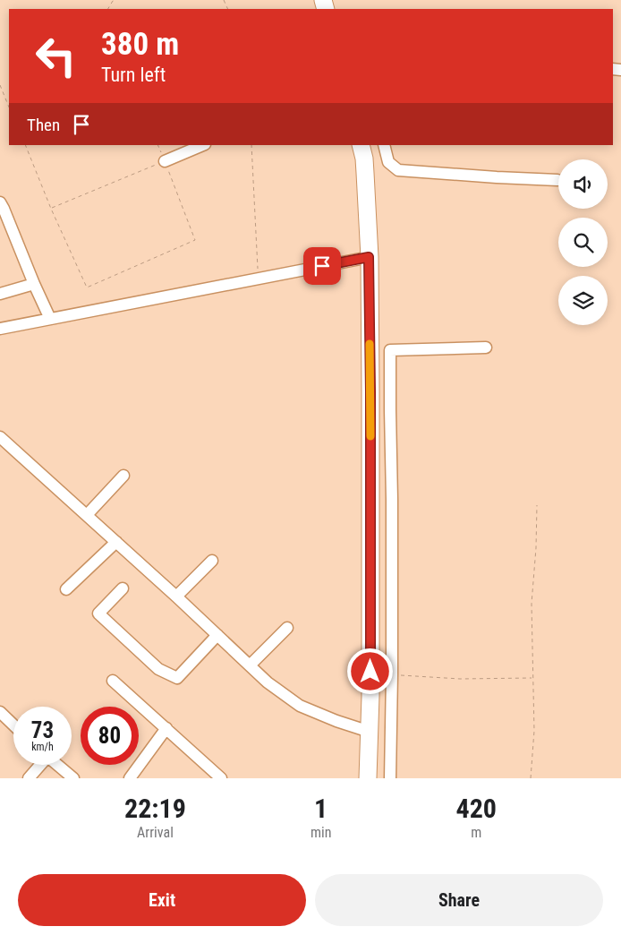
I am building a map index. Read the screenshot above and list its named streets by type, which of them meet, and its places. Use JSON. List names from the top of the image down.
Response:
{
  "page": {
    "turn": ["380 m", "Turn left"],
    "then": "Then",
    "speed": "73 km/h",
    "limit": "80",
    "eta": [
      "22:19",
      "Arrival",
      "1",
      "min",
      "420",
      "m"
    ],
    "buttons": ["Exit", "Share"]
  }
}
